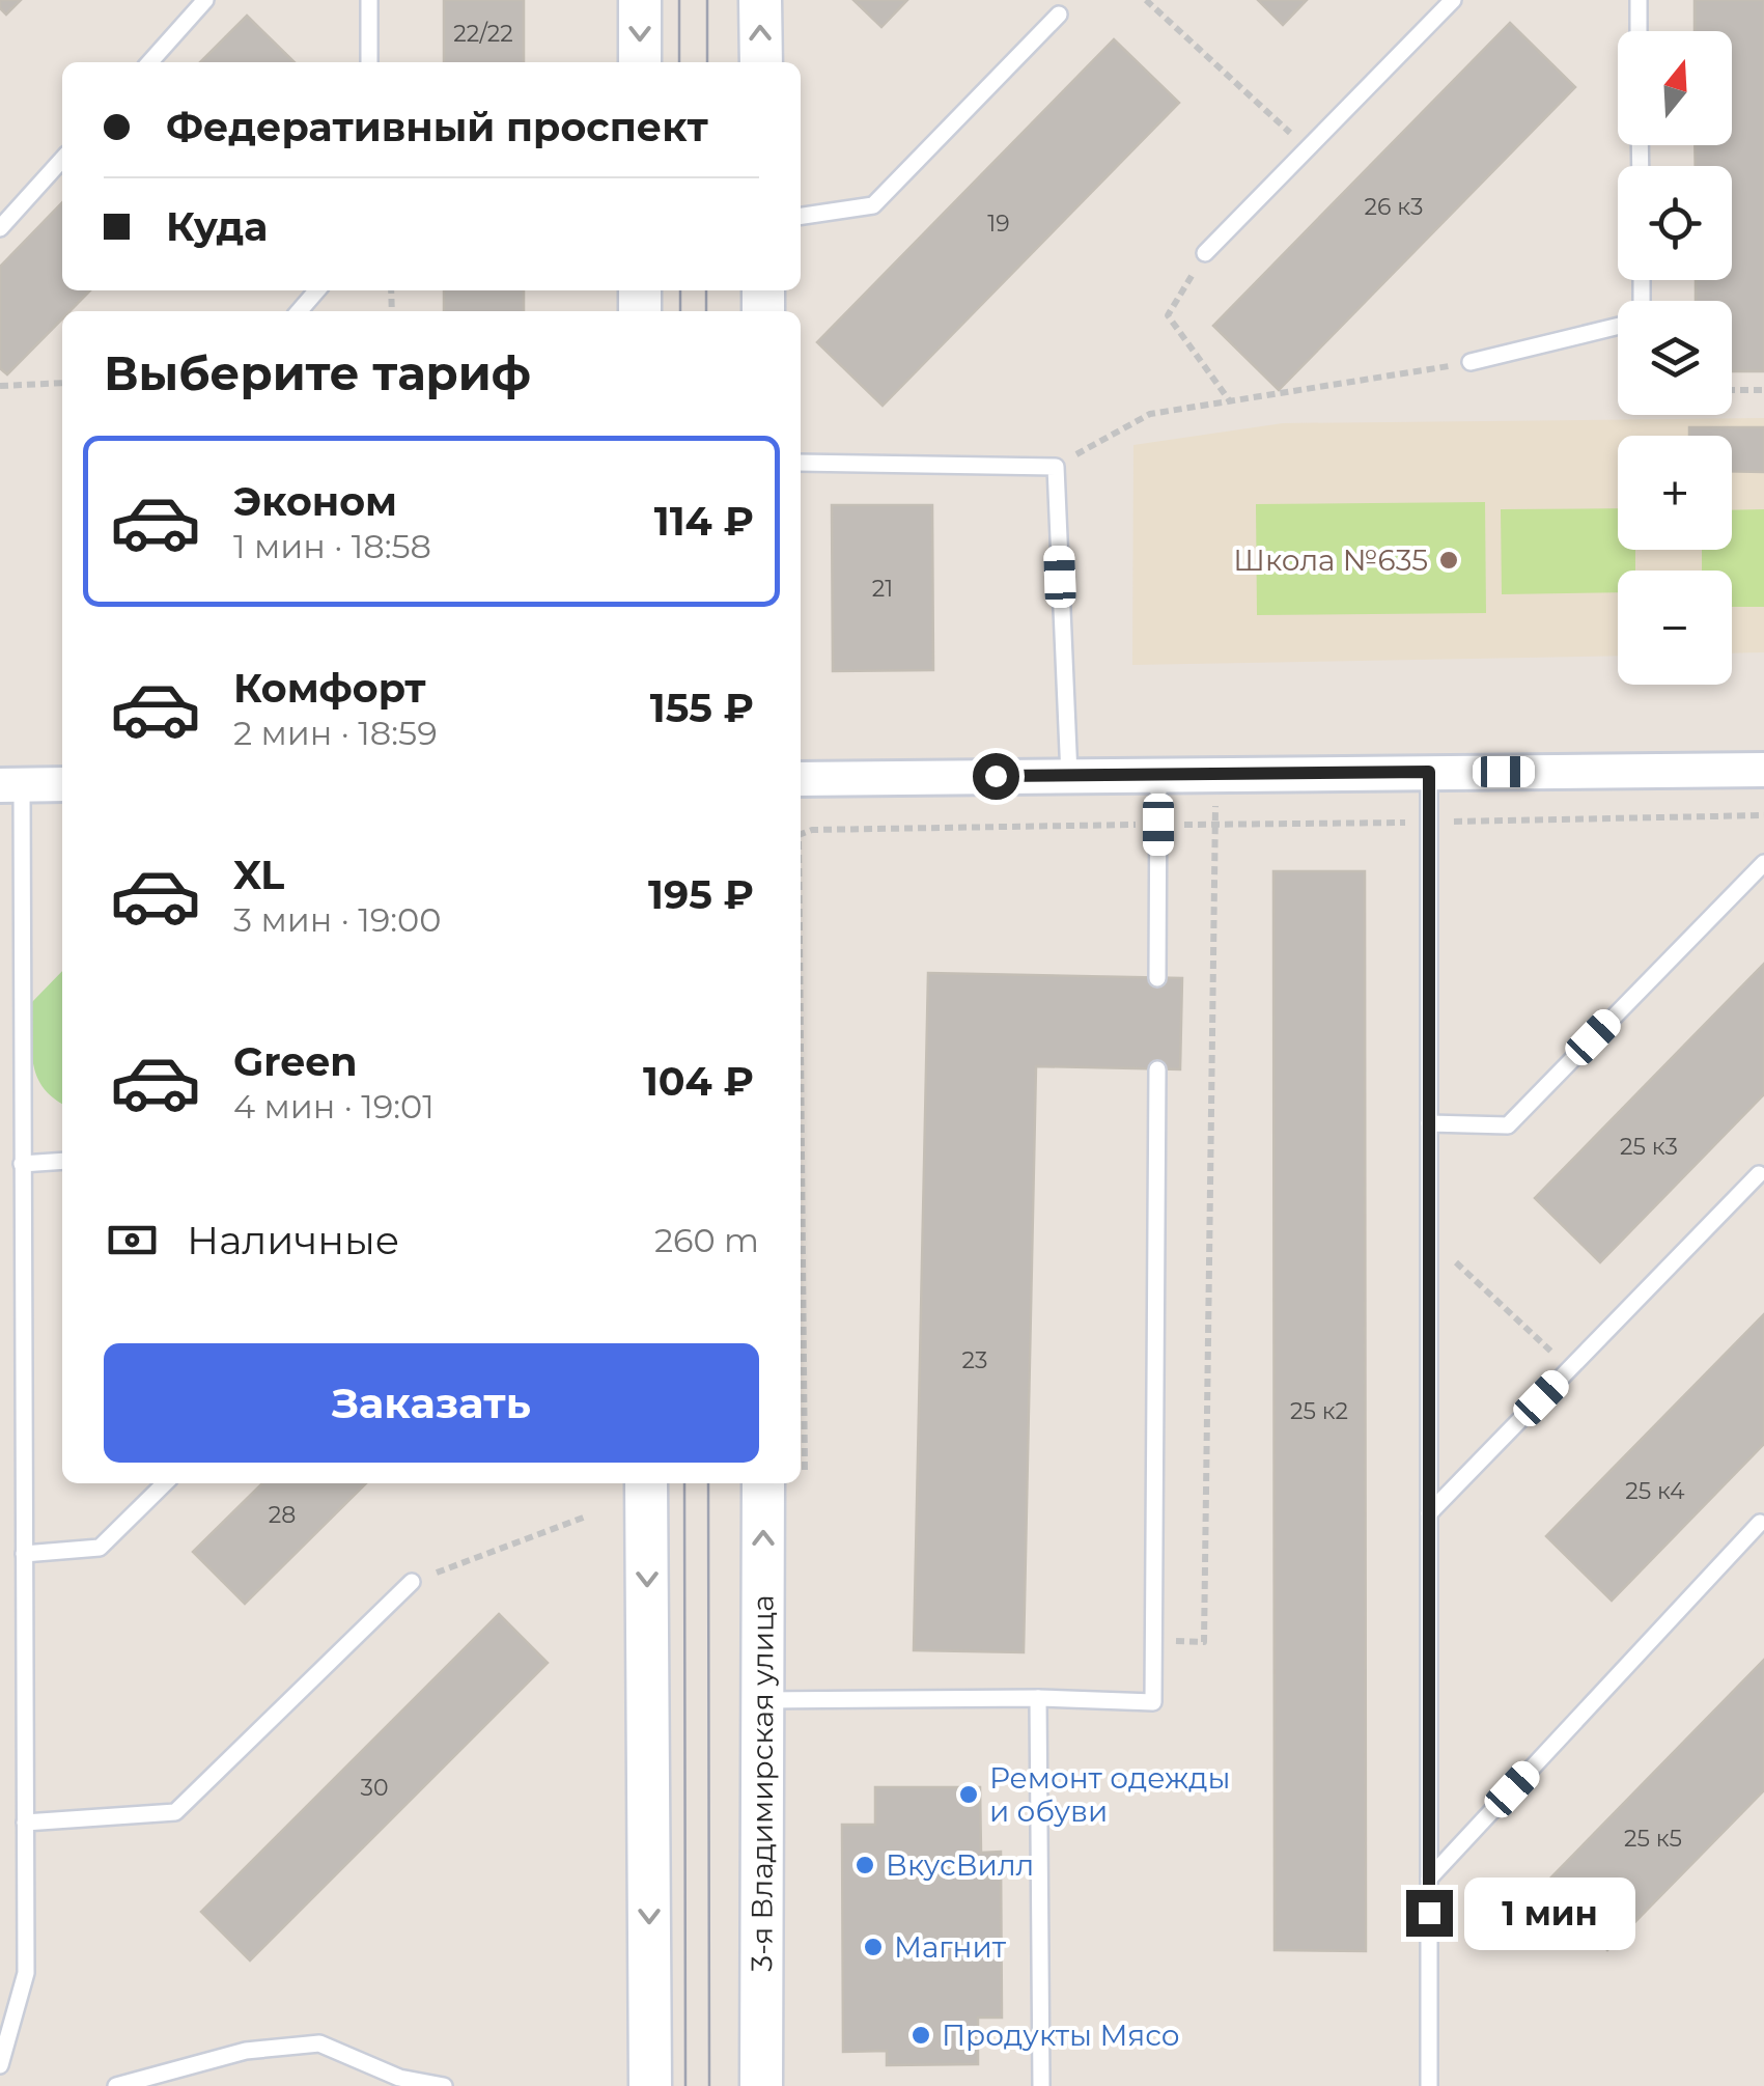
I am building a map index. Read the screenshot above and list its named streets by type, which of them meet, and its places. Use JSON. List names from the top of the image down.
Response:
{
  "streets": {
    "street": ["3-я Владимирская улица"]
  },
  "places": [
    "Школа №635",
    "Ремонт одежды и обуви",
    "ВкусВилл",
    "Магнит",
    "Продукты Мясо"
  ],
  "house_numbers": [
    "22/22",
    "26 к3",
    "19",
    "21",
    "25 к3",
    "23",
    "25 к2",
    "25 к4",
    "28",
    "30",
    "25 к5"
  ],
  "north": "top",
  "page": {
    "map_buttons": ["+", "−"],
    "banner": ["Федеративный проспект", "Куда"],
    "heading": "Выберите тариф",
    "list": [
      {
        "name": "Эконом",
        "note": "1 мин · 18:58",
        "value": "114 ₽"
      },
      {
        "name": "Комфорт",
        "note": "2 мин · 18:59",
        "value": "155 ₽"
      },
      {
        "name": "XL",
        "note": "3 мин · 19:00",
        "value": "195 ₽"
      },
      {
        "name": "Green",
        "note": "4 мин · 19:01",
        "value": "104 ₽"
      }
    ],
    "pay": ["Наличные", "260 m"],
    "buttons": "Заказать",
    "bubble": "1 мин"
  }
}
